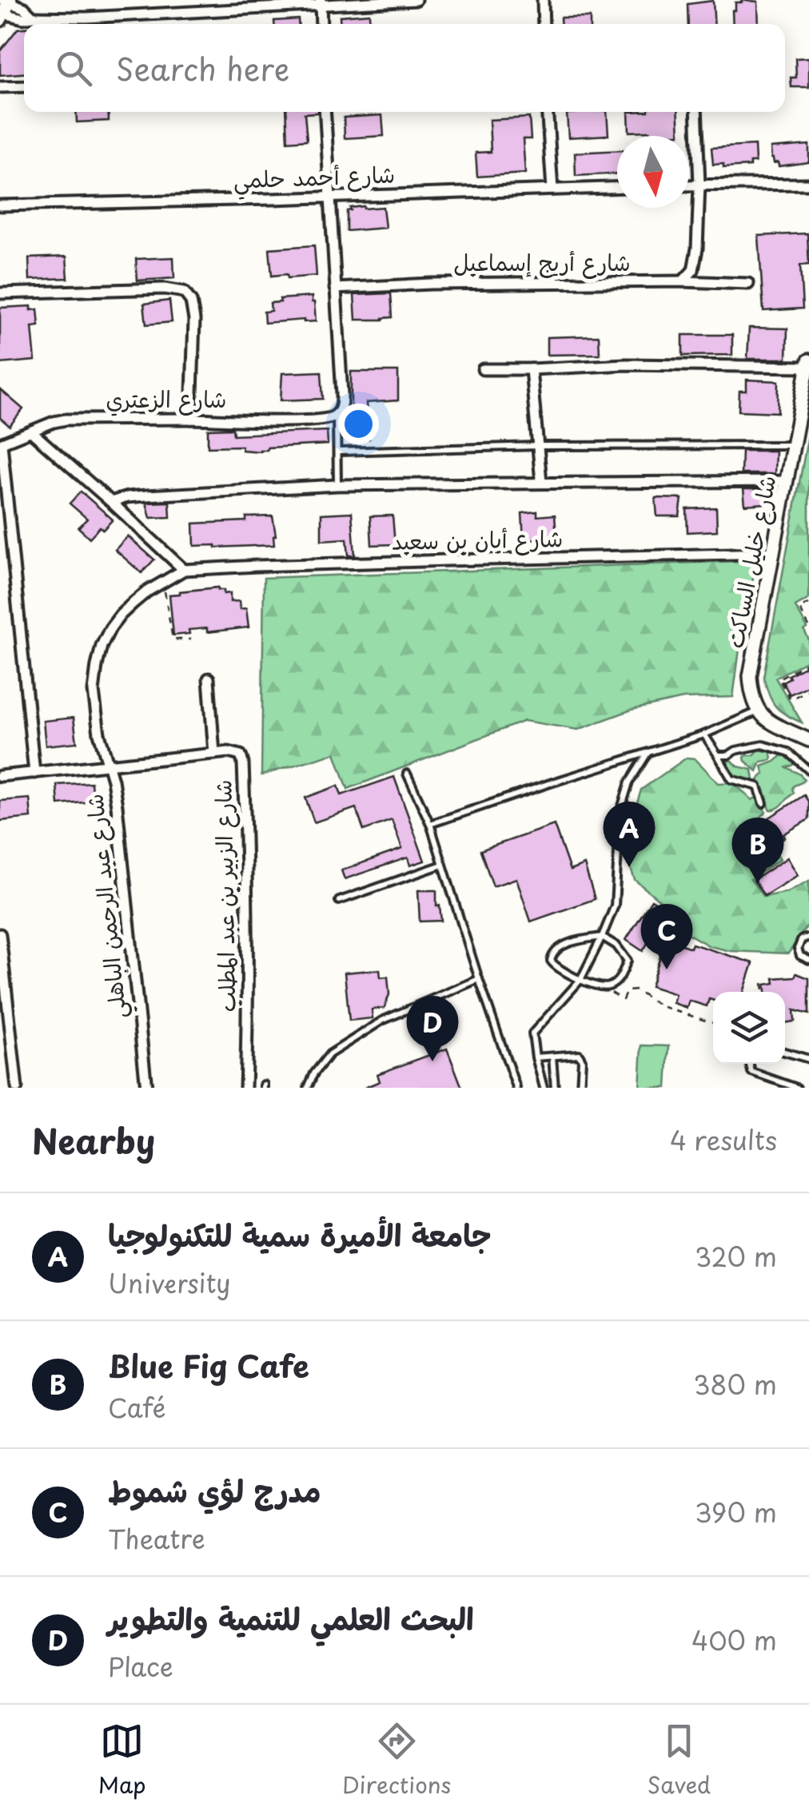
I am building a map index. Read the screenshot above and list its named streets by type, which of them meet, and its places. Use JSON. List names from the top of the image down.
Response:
{
  "streets": {
    "street": [
      "شارع أحمد حلمي",
      "شارع أريج إسماعيل",
      "شارع الزعتري",
      "شارع أبان بن سعيد",
      "شارع خليل الساكت",
      "شارع الزبير بن عبد المطلب",
      "شارع عبد الرحمن الباهلي"
    ]
  },
  "crossings": [
    ["شارع أبان بن سعيد", "شارع خليل الساكت"],
    ["شارع أبان بن سعيد", "شارع عبد الرحمن الباهلي"],
    ["شارع الزبير بن عبد المطلب", "شارع عبد الرحمن الباهلي"]
  ],
  "north": "bottom",
  "page": {
    "search": "Search here",
    "pins": [
      "A",
      "B",
      "C",
      "D"
    ],
    "heading": ["Nearby", "4 results"],
    "list": [
      {
        "mark": "A",
        "name": "جامعة الأميرة سمية للتكنولوجيا",
        "note": "University",
        "value": "320 m"
      },
      {
        "mark": "B",
        "name": "Blue Fig Cafe",
        "note": "Café",
        "value": "380 m"
      },
      {
        "mark": "C",
        "name": "مدرج لؤي شموط",
        "note": "Theatre",
        "value": "390 m"
      },
      {
        "mark": "D",
        "name": "البحث العلمي للتنمية والتطوير",
        "note": "Place",
        "value": "400 m"
      }
    ],
    "nav": ["Map", "Directions", "Saved"]
  }
}
